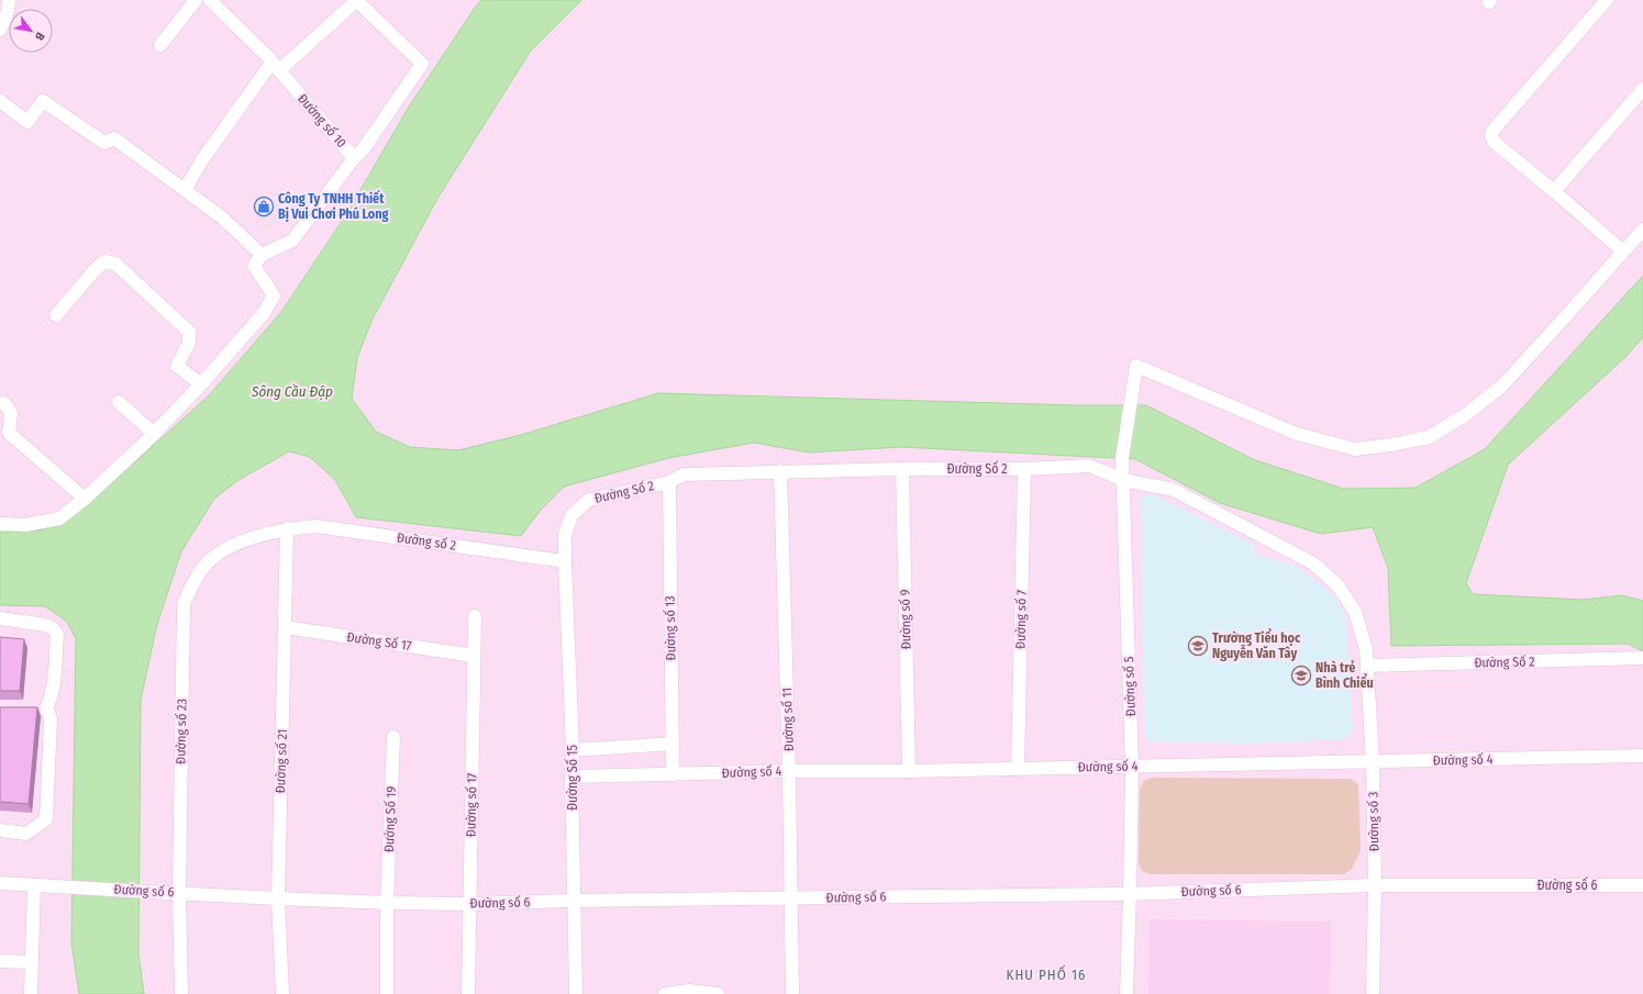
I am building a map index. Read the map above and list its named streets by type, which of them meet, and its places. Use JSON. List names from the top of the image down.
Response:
{
  "streets": {
    "street": [
      "Đường số 10",
      "Đường Số 2",
      "Đường số 2",
      "Đường số 9",
      "Đường số 7",
      "Đường số 13",
      "Đường Số 17",
      "Đường số 5",
      "Đường số 11",
      "Đường số 23",
      "Đường số 4",
      "Đường số 21",
      "Đường Số 15",
      "Đường số 17",
      "Đường Số 19",
      "Đường số 3",
      "Đường số 6"
    ]
  },
  "crossings": [
    ["Đường Số 2", "Đường số 2"],
    ["Đường Số 2", "Đường số 9"],
    ["Đường Số 2", "Đường số 7"],
    ["Đường Số 2", "Đường số 13"],
    ["Đường Số 2", "Đường số 5"],
    ["Đường Số 2", "Đường số 11"],
    ["Đường Số 2", "Đường Số 15"],
    ["Đường Số 2", "Đường số 3"],
    ["Đường số 2", "Đường số 23"],
    ["Đường số 2", "Đường số 21"],
    ["Đường số 2", "Đường Số 15"],
    ["Đường số 9", "Đường số 4"],
    ["Đường số 7", "Đường số 4"],
    ["Đường số 13", "Đường số 4"],
    ["Đường Số 17", "Đường số 21"],
    ["Đường Số 17", "Đường số 17"],
    ["Đường số 5", "Đường số 4"],
    ["Đường số 5", "Đường số 6"],
    ["Đường số 11", "Đường số 4"],
    ["Đường số 11", "Đường số 6"],
    ["Đường số 23", "Đường số 21"],
    ["Đường số 23", "Đường số 6"],
    ["Đường số 4", "Đường Số 15"],
    ["Đường số 4", "Đường số 3"],
    ["Đường số 21", "Đường số 6"],
    ["Đường Số 15", "Đường số 6"],
    ["Đường số 17", "Đường số 6"],
    ["Đường Số 19", "Đường số 6"],
    ["Đường số 3", "Đường số 6"]
  ],
  "districts": ["KHU PHỐ 16"],
  "water": ["Sông Cầu Đập"],
  "places": {
    "shop": ["Công Ty TNHH Thiết Bị Vui Chơi Phú Long"],
    "school or university": ["Trường Tiểu học Nguyễn Văn Tây", "Nhà trẻ Bình Chiểu"]
  },
  "north": "bottom right"
}
